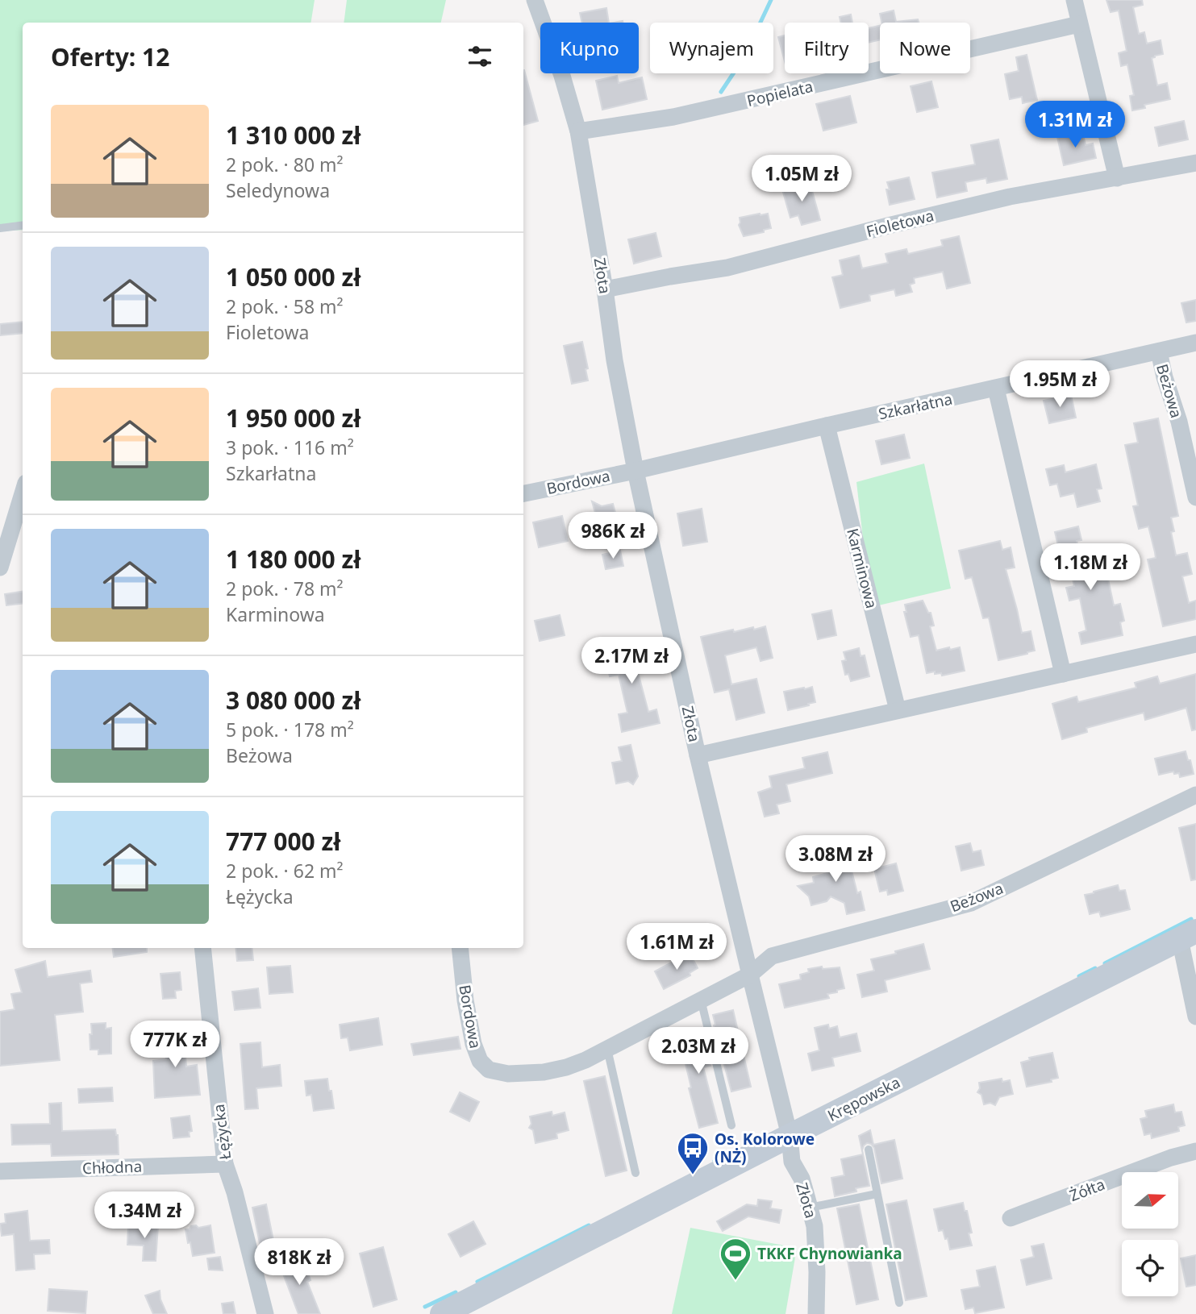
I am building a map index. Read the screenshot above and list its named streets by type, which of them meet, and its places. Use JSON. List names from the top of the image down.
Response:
{
  "streets": {
    "street": [
      "Popielata",
      "Fioletowa",
      "Złota",
      "Beżowa",
      "Szkarłatna",
      "Bordowa",
      "Karminowa",
      "Krępowska",
      "Łężycka",
      "Chłodna",
      "Żółta"
    ]
  },
  "crossings": [
    ["Popielata", "Złota"],
    ["Fioletowa", "Złota"],
    ["Złota", "Beżowa"],
    ["Złota", "Szkarłatna"],
    ["Złota", "Bordowa"],
    ["Złota", "Krępowska"],
    ["Beżowa", "Szkarłatna"],
    ["Beżowa", "Bordowa"],
    ["Szkarłatna", "Bordowa"],
    ["Szkarłatna", "Karminowa"],
    ["Łężycka", "Chłodna"]
  ],
  "places": {
    "bus stop": ["Os. Kolorowe (NŻ)"],
    "sports": ["TKKF Chynowianka"]
  },
  "north": "right",
  "page": {
    "chip": [
      "Kupno",
      "Wynajem",
      "Filtry",
      "Nowe"
    ],
    "heading": "Oferty: 12",
    "list": [
      {
        "name": "1 310 000 zł",
        "note": "2 pok. · 80 m² · Seledynowa"
      },
      {
        "name": "1 050 000 zł",
        "note": "2 pok. · 58 m² · Fioletowa"
      },
      {
        "name": "1 950 000 zł",
        "note": "3 pok. · 116 m² · Szkarłatna"
      },
      {
        "name": "1 180 000 zł",
        "note": "2 pok. · 78 m² · Karminowa"
      },
      {
        "name": "3 080 000 zł",
        "note": "5 pok. · 178 m² · Beżowa"
      },
      {
        "name": "777 000 zł",
        "note": "2 pok. · 62 m² · Łężycka"
      }
    ],
    "price": [
      "1.31M zł",
      "1.05M zł",
      "1.95M zł",
      "986K zł",
      "1.18M zł",
      "2.17M zł",
      "3.08M zł",
      "1.61M zł",
      "777K zł",
      "2.03M zł",
      "1.34M zł",
      "818K zł"
    ]
  }
}
